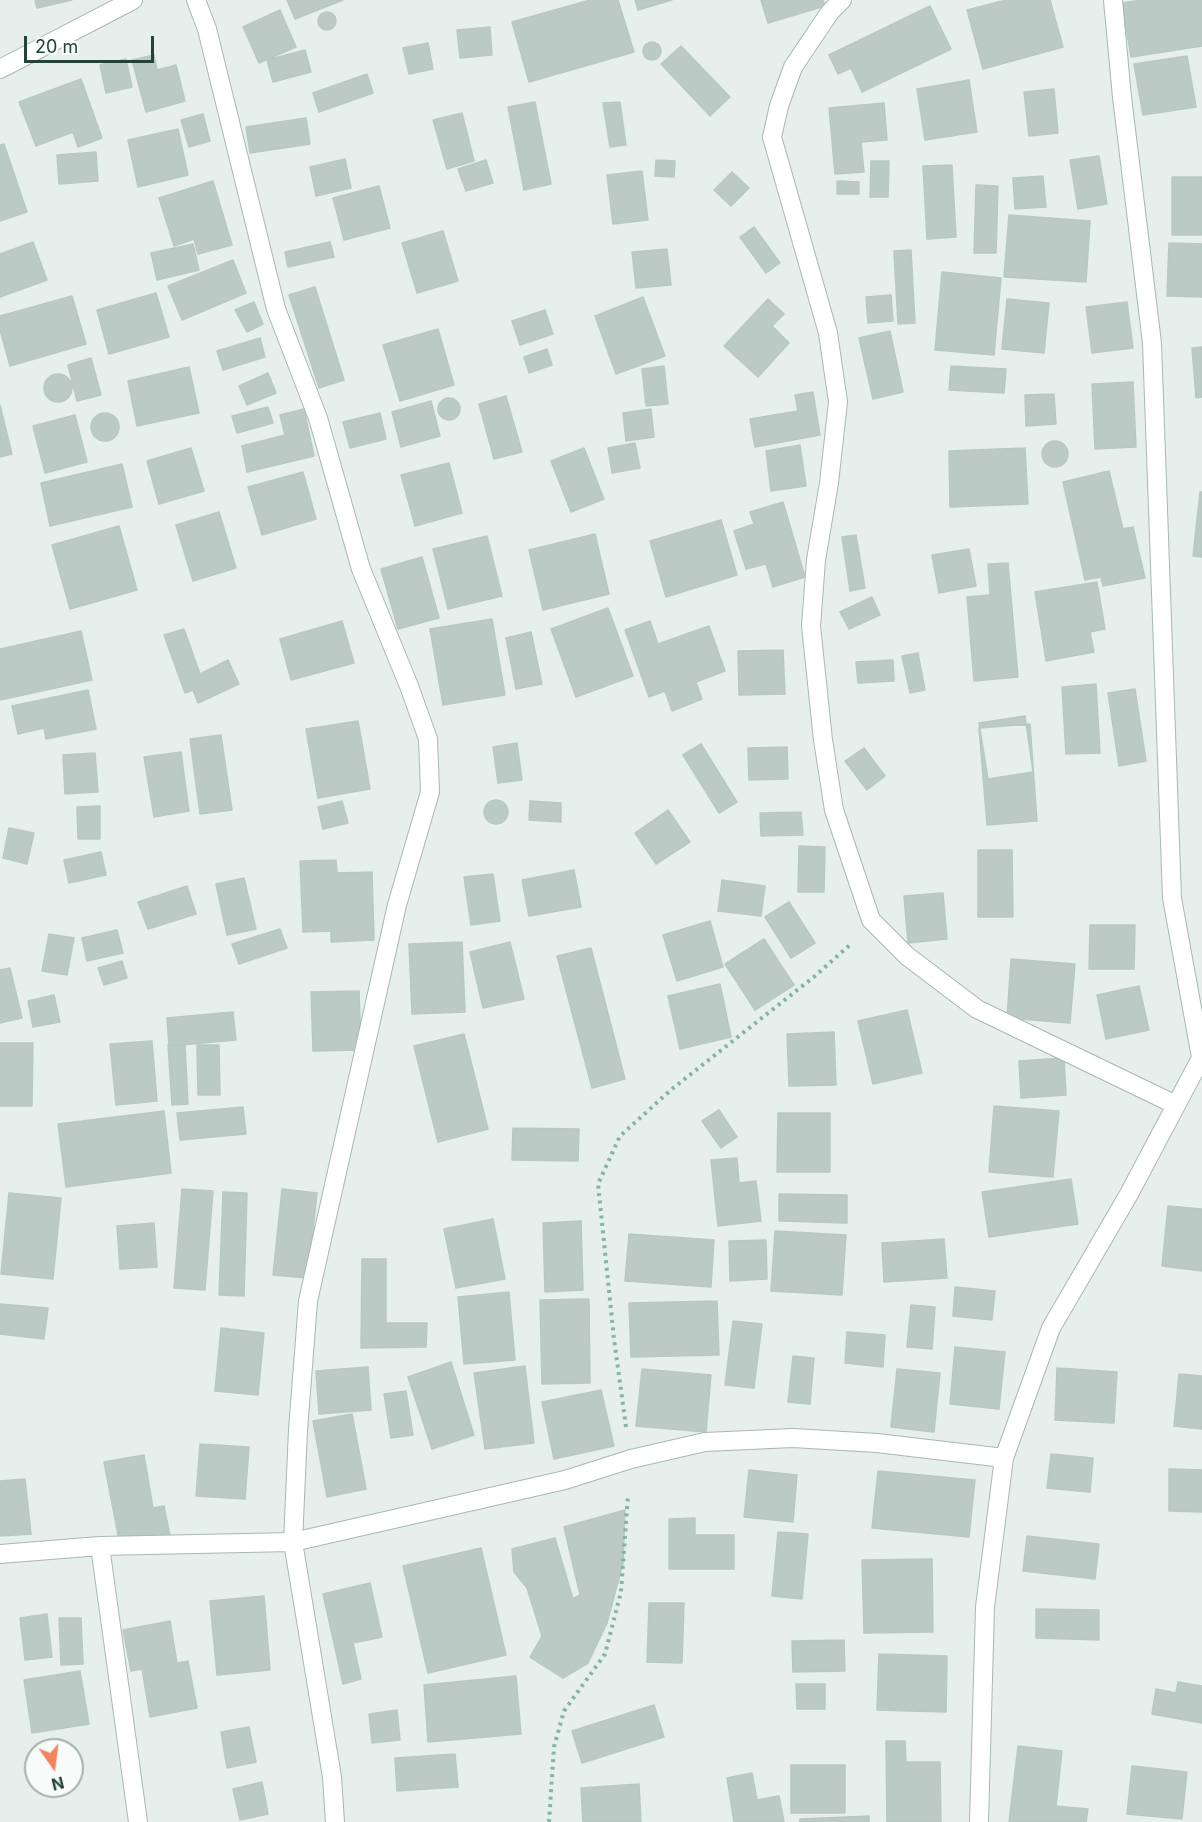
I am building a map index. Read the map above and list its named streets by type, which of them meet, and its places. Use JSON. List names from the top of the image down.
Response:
{
  "scale_bar": "20 m",
  "north": "bottom"
}
